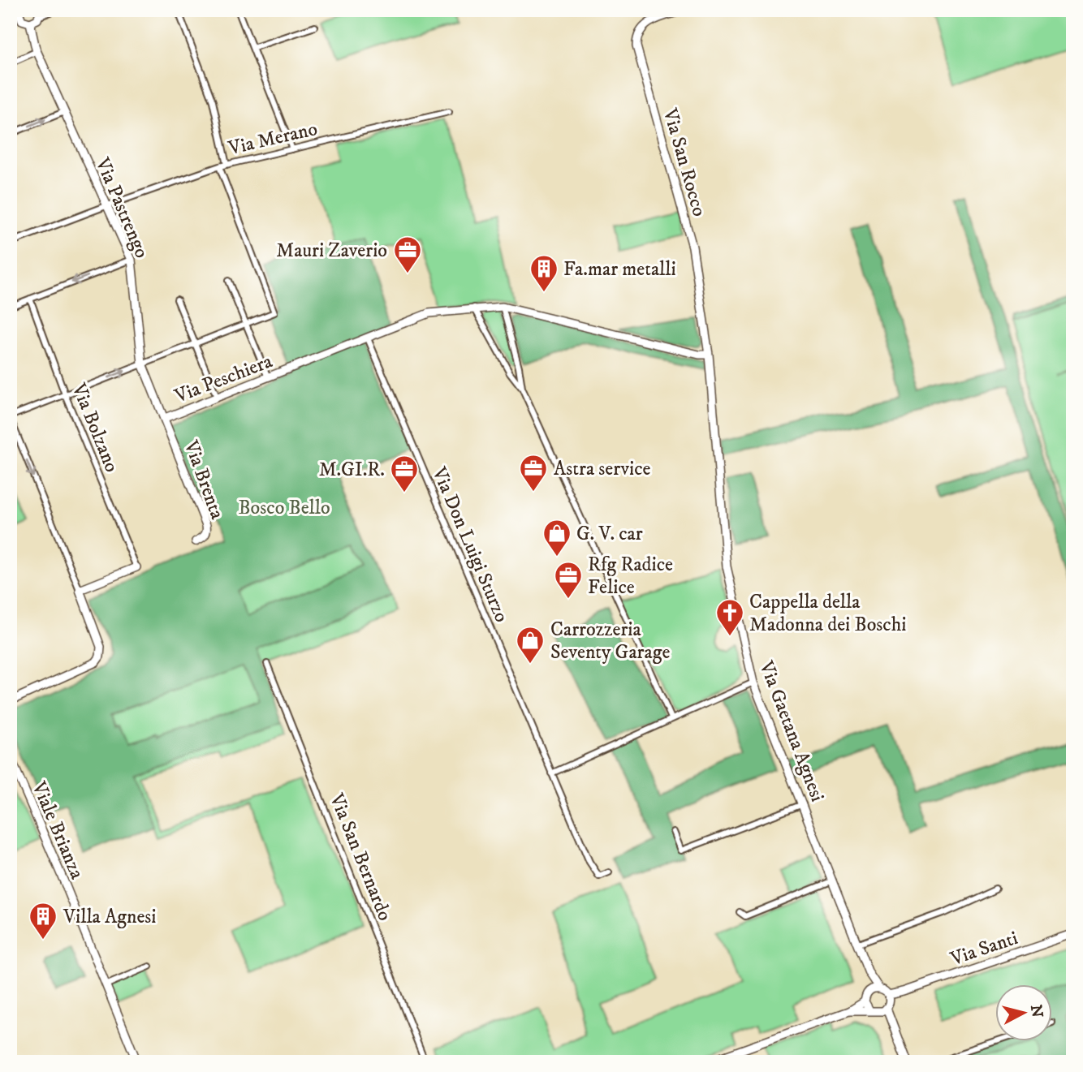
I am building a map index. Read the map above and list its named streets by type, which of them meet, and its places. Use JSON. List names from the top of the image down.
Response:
{
  "streets": {
    "street": [
      "Via Merano",
      "Via San Rocco",
      "Via Pastrengo",
      "Via Peschiera",
      "Via Bolzano",
      "Via Brenta",
      "Via Don Luigi Sturzo",
      "Via Gaetana Agnesi",
      "Viale Brianza",
      "Via San Bernardo",
      "Via Santi"
    ]
  },
  "crossings": [
    ["Via Merano", "Via Pastrengo"],
    ["Via San Rocco", "Via Peschiera"],
    ["Via San Rocco", "Via Gaetana Agnesi"],
    ["Via Pastrengo", "Via Peschiera"],
    ["Via Pastrengo", "Via Brenta"],
    ["Via Peschiera", "Via Brenta"],
    ["Via Peschiera", "Via Don Luigi Sturzo"],
    ["Via Peschiera", "Via Gaetana Agnesi"],
    ["Via Gaetana Agnesi", "Via Santi"]
  ],
  "parks": ["Bosco Bello"],
  "places": {
    "office": [
      "Mauri Zaverio",
      "Astra service",
      "M.GI.R.",
      "Rfg Radice Felice"
    ],
    "building": ["Fa.mar metalli", "Villa Agnesi"],
    "shop": ["G. V. car", "Carrozzeria Seventy Garage"],
    "church": ["Cappella della Madonna dei Boschi"]
  },
  "north": "right"
}
